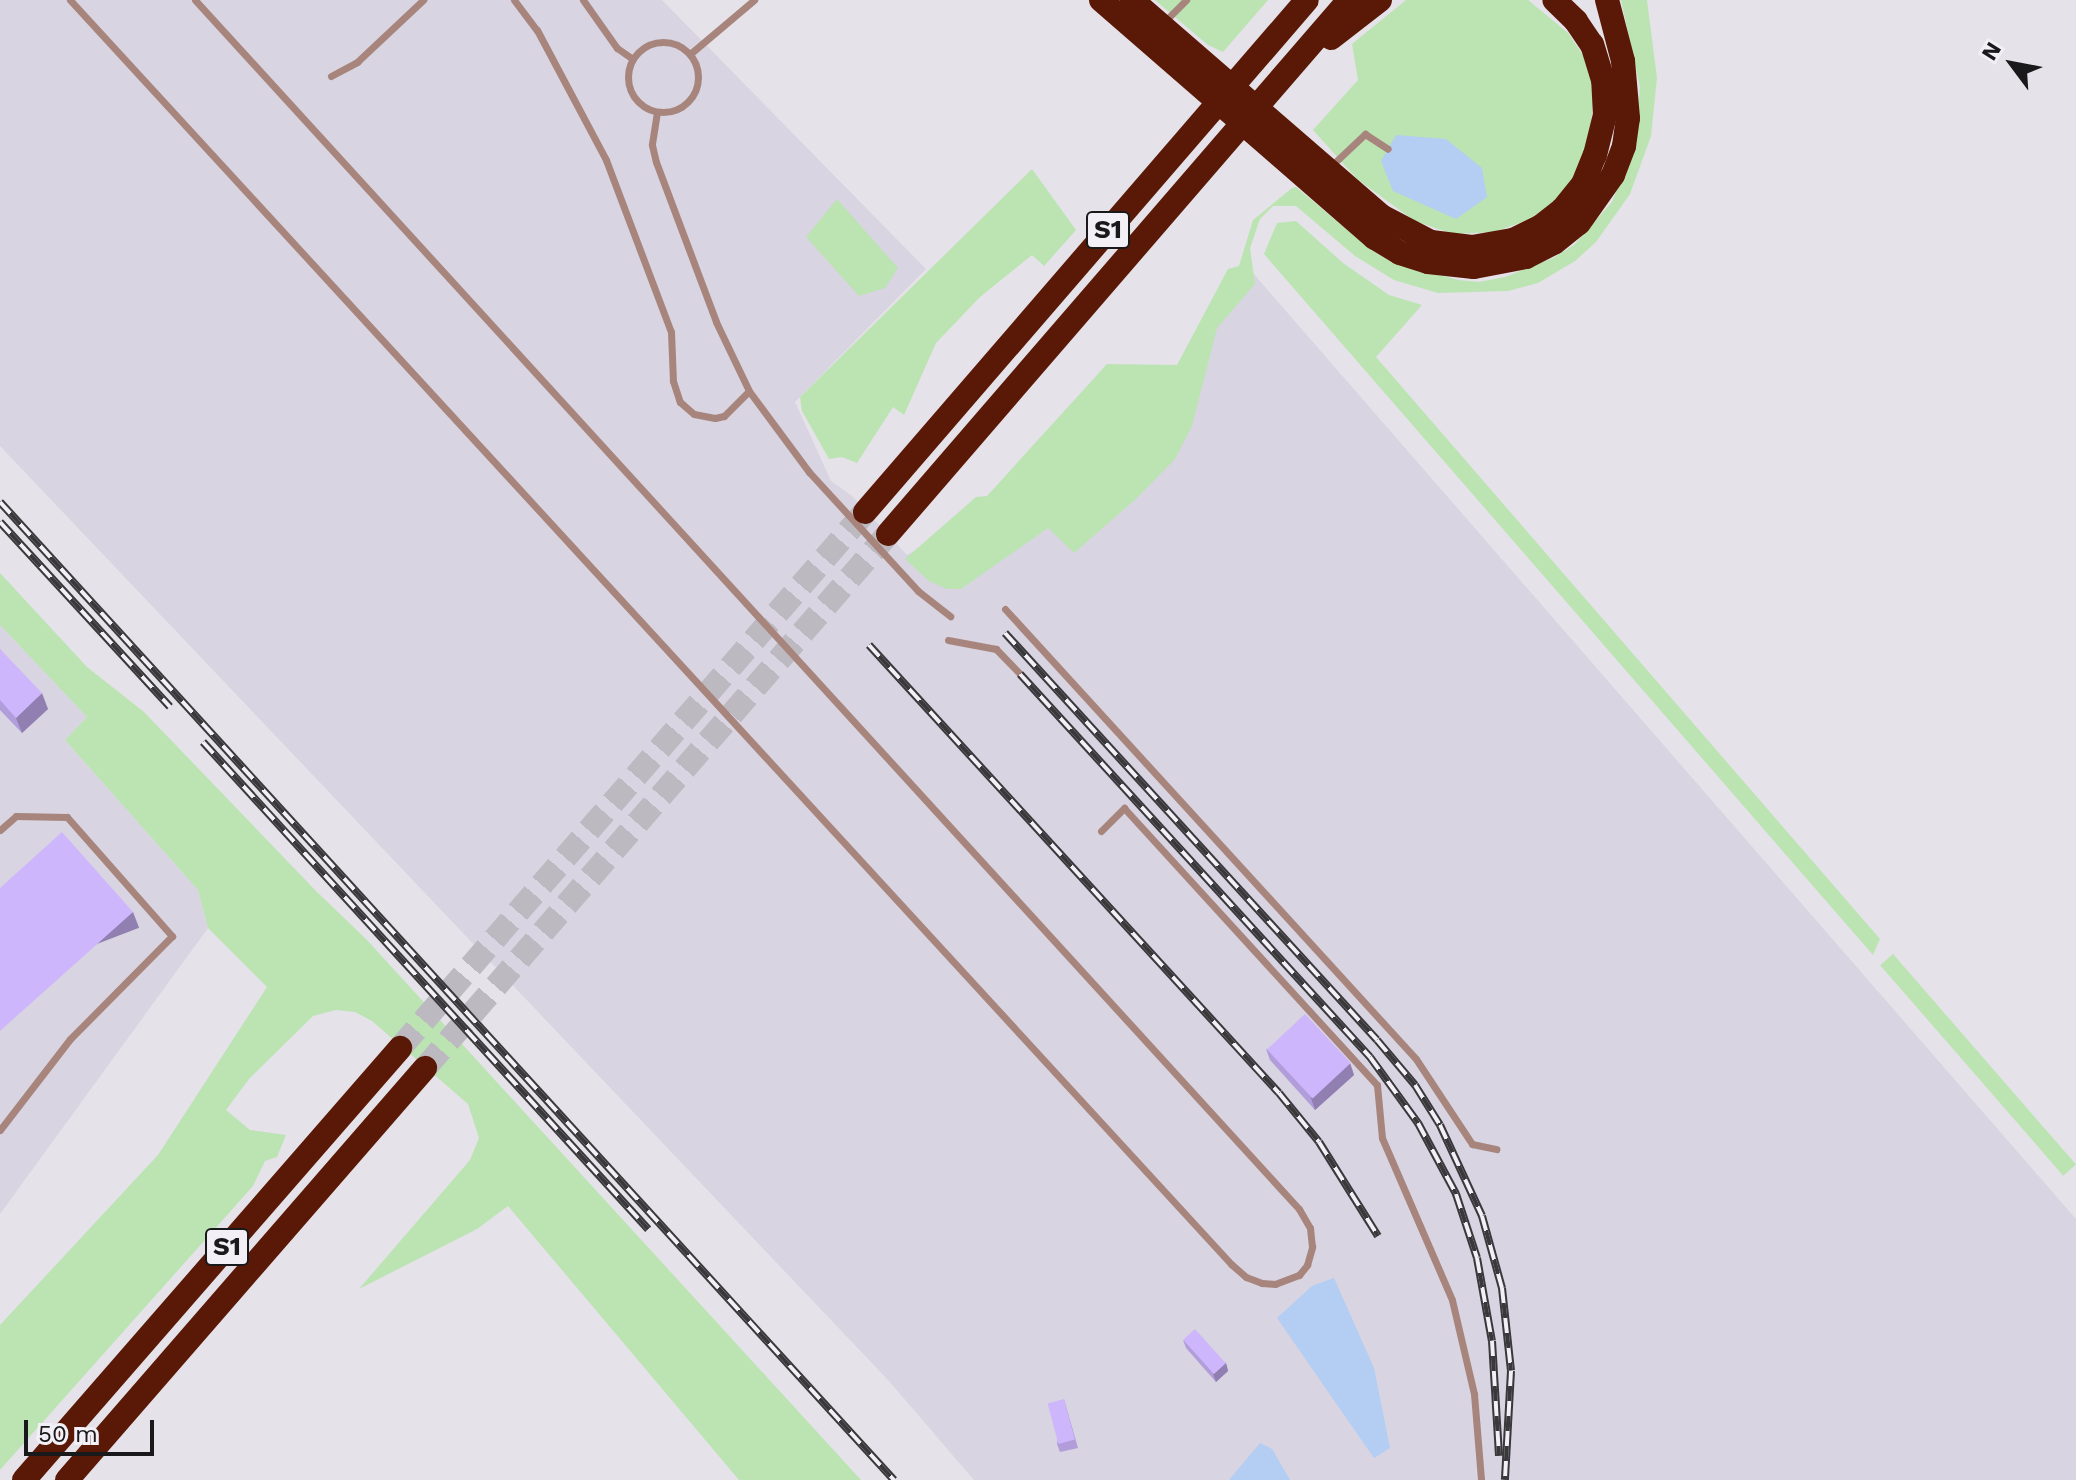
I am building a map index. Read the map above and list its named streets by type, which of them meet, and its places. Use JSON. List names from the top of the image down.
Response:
{
  "streets": {
    "highway": ["S1"]
  },
  "scale_bar": "50 m",
  "north": "top left"
}
